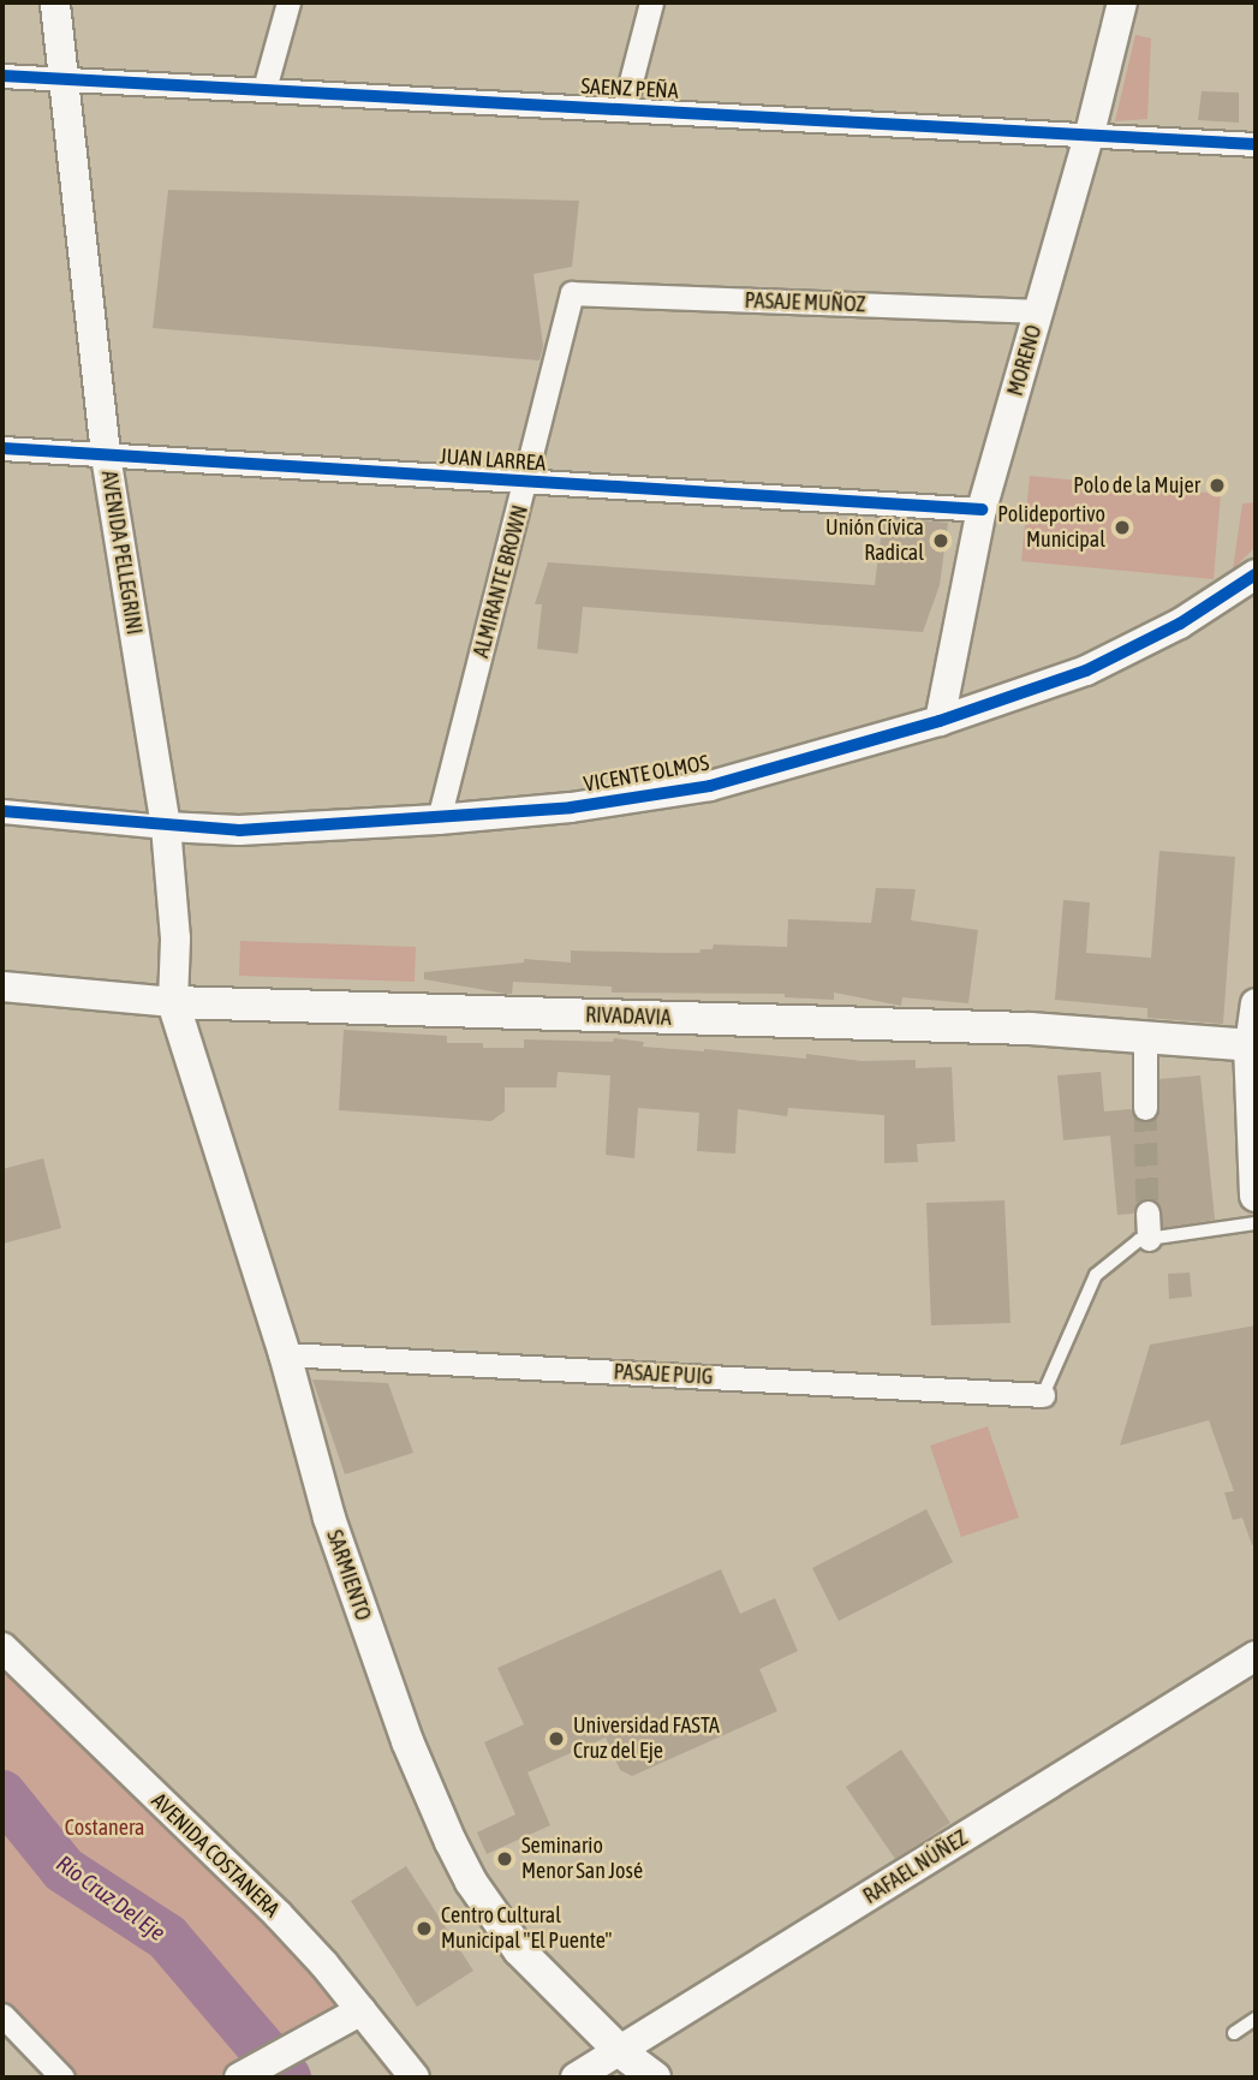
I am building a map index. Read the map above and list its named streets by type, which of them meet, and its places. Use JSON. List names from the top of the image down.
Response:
{
  "streets": {
    "main road": ["RIVADAVIA", "SARMIENTO"],
    "street": [
      "SAENZ PEÑA",
      "PASAJE MUÑOZ",
      "MORENO",
      "JUAN LARREA",
      "AVENIDA PELLEGRINI",
      "ALMIRANTE BROWN",
      "VICENTE OLMOS",
      "PASAJE PUIG",
      "AVENIDA COSTANERA",
      "RAFAEL NÚÑEZ"
    ]
  },
  "crossings": [
    ["SAENZ PEÑA", "MORENO"],
    ["SAENZ PEÑA", "AVENIDA PELLEGRINI"],
    ["PASAJE MUÑOZ", "MORENO"],
    ["PASAJE MUÑOZ", "ALMIRANTE BROWN"],
    ["MORENO", "JUAN LARREA"],
    ["MORENO", "VICENTE OLMOS"],
    ["JUAN LARREA", "AVENIDA PELLEGRINI"],
    ["JUAN LARREA", "ALMIRANTE BROWN"],
    ["AVENIDA PELLEGRINI", "VICENTE OLMOS"],
    ["AVENIDA PELLEGRINI", "RIVADAVIA"],
    ["AVENIDA PELLEGRINI", "SARMIENTO"],
    ["ALMIRANTE BROWN", "VICENTE OLMOS"],
    ["RIVADAVIA", "SARMIENTO"],
    ["PASAJE PUIG", "SARMIENTO"],
    ["SARMIENTO", "RAFAEL NÚÑEZ"]
  ],
  "water": ["Río Cruz Del Eje"],
  "parks": ["Costanera"],
  "places": [
    "Polo de la Mujer",
    "Polideportivo Municipal",
    "Unión Cívica Radical",
    "Universidad FASTA Cruz del Eje",
    "Seminario Menor San José",
    "Centro Cultural Municipal \"El Puente\""
  ]
}
